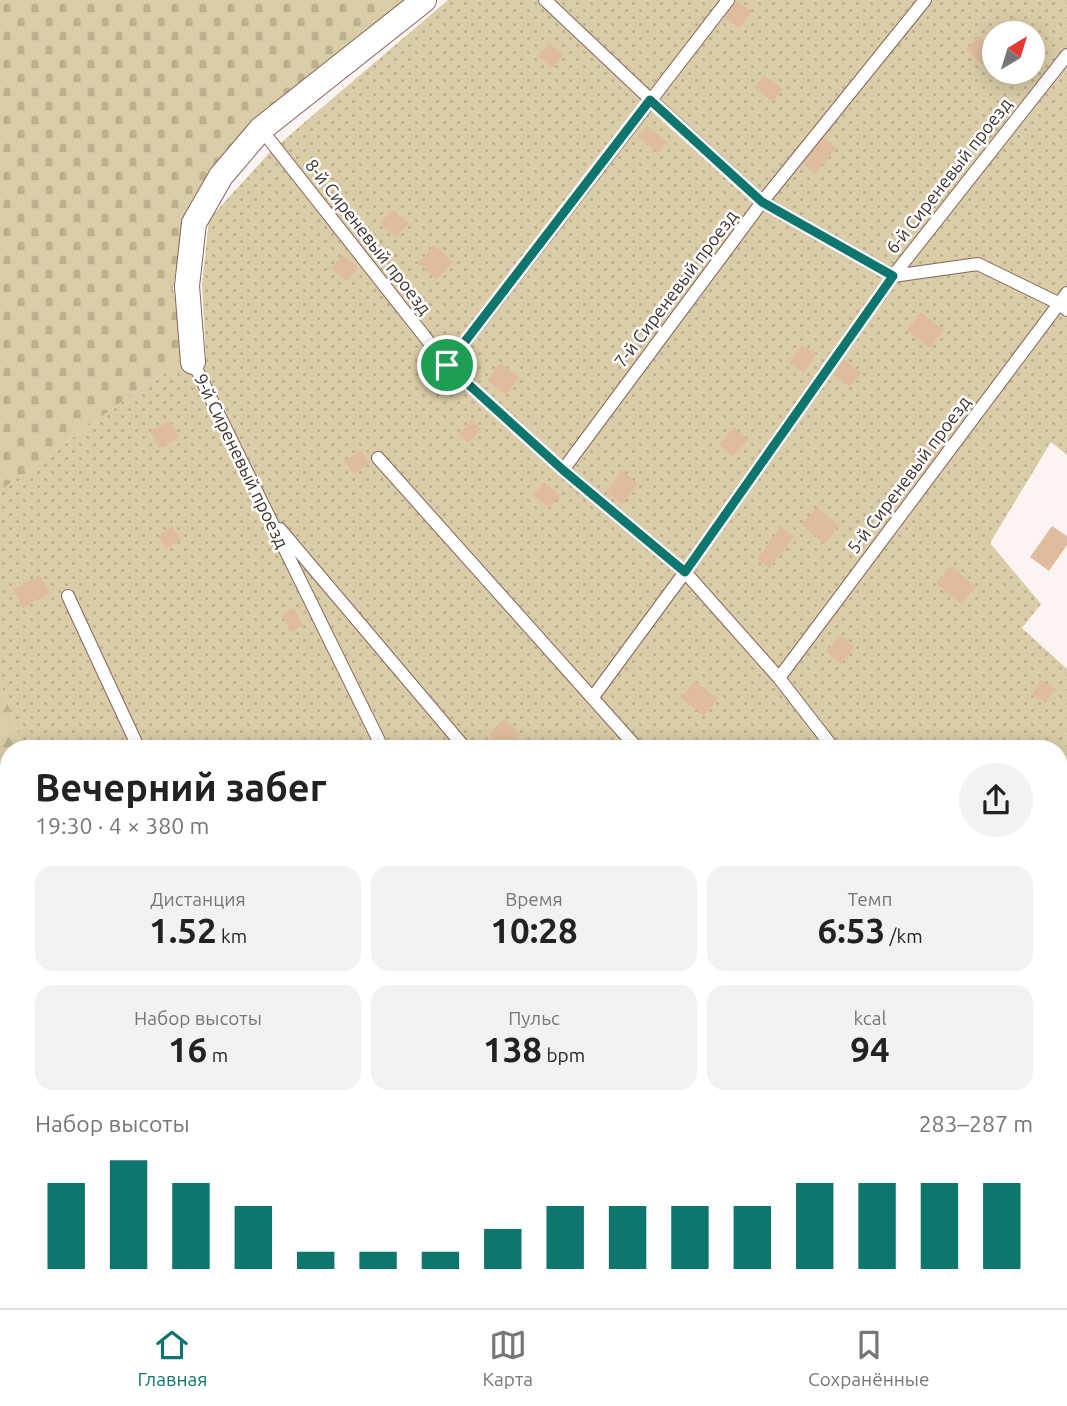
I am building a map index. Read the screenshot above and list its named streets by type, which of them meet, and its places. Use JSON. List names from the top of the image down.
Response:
{
  "streets": {
    "street": ["9-й Сиреневый проезд"],
    "lane": [
      "6-й Сиреневый проезд",
      "8-й Сиреневый проезд",
      "7-й Сиреневый проезд",
      "5-й Сиреневый проезд"
    ]
  },
  "crossings": [
    ["6-й Сиреневый проезд", "8-й Сиреневый проезд"],
    ["8-й Сиреневый проезд", "7-й Сиреневый проезд"],
    ["8-й Сиреневый проезд", "9-й Сиреневый проезд"],
    ["8-й Сиреневый проезд", "5-й Сиреневый проезд"]
  ],
  "north": "top right",
  "page": {
    "heading": ["Вечерний забег", "19:30 · 4 × 380 m"],
    "stats": [
      ["Дистанция", "1.52 km"],
      ["Время", "10:28"],
      ["Темп", "6:53 /km"],
      ["Набор высоты", "16 m"],
      ["Пульс", "138 bpm"],
      ["kcal", "94"]
    ],
    "chart": ["Набор высоты", "283–287 m"],
    "tabs": ["Главная", "Карта", "Сохранённые"]
  }
}
